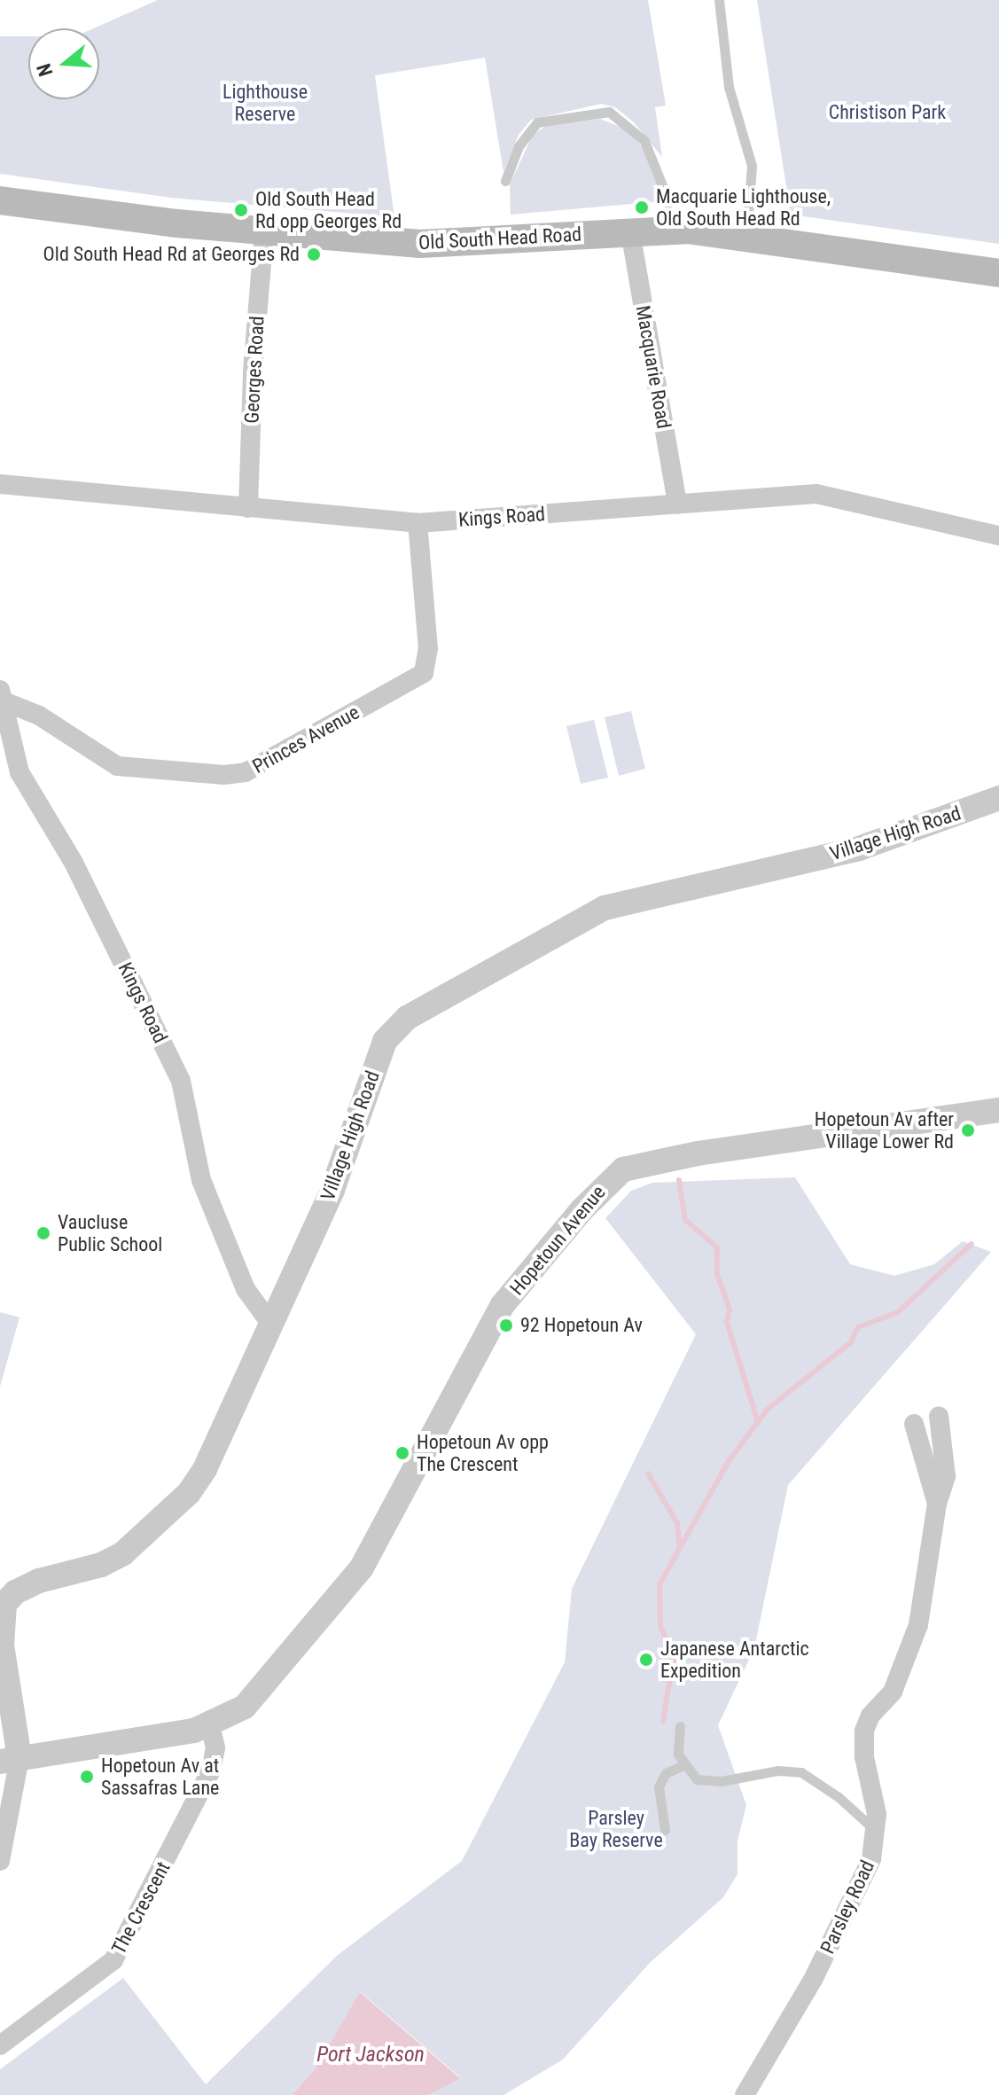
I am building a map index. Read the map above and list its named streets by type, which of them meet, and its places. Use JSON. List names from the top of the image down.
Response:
{
  "streets": {
    "main road": ["Old South Head Road"],
    "street": [
      "Macquarie Road",
      "Georges Road",
      "Kings Road",
      "Princes Avenue",
      "Village High Road",
      "Hopetoun Avenue",
      "Parsley Road",
      "The Crescent"
    ]
  },
  "crossings": [
    ["Old South Head Road", "Macquarie Road"],
    ["Old South Head Road", "Georges Road"],
    ["Macquarie Road", "Kings Road"],
    ["Georges Road", "Kings Road"],
    ["Kings Road", "Princes Avenue"],
    ["Kings Road", "Village High Road"],
    ["Village High Road", "Hopetoun Avenue"],
    ["Hopetoun Avenue", "The Crescent"]
  ],
  "water": ["Port Jackson"],
  "parks": ["Lighthouse Reserve", "Christison Park", "Parsley Bay Reserve"],
  "places": [
    "Macquarie Lighthouse, Old South Head Rd",
    "Old South Head Rd opp Georges Rd",
    "Old South Head Rd at Georges Rd",
    "Hopetoun Av after Village Lower Rd",
    "Vaucluse Public School",
    "92 Hopetoun Av",
    "Hopetoun Av opp The Crescent",
    "Japanese Antarctic Expedition",
    "Hopetoun Av at Sassafras Lane"
  ],
  "north": "left"
}
